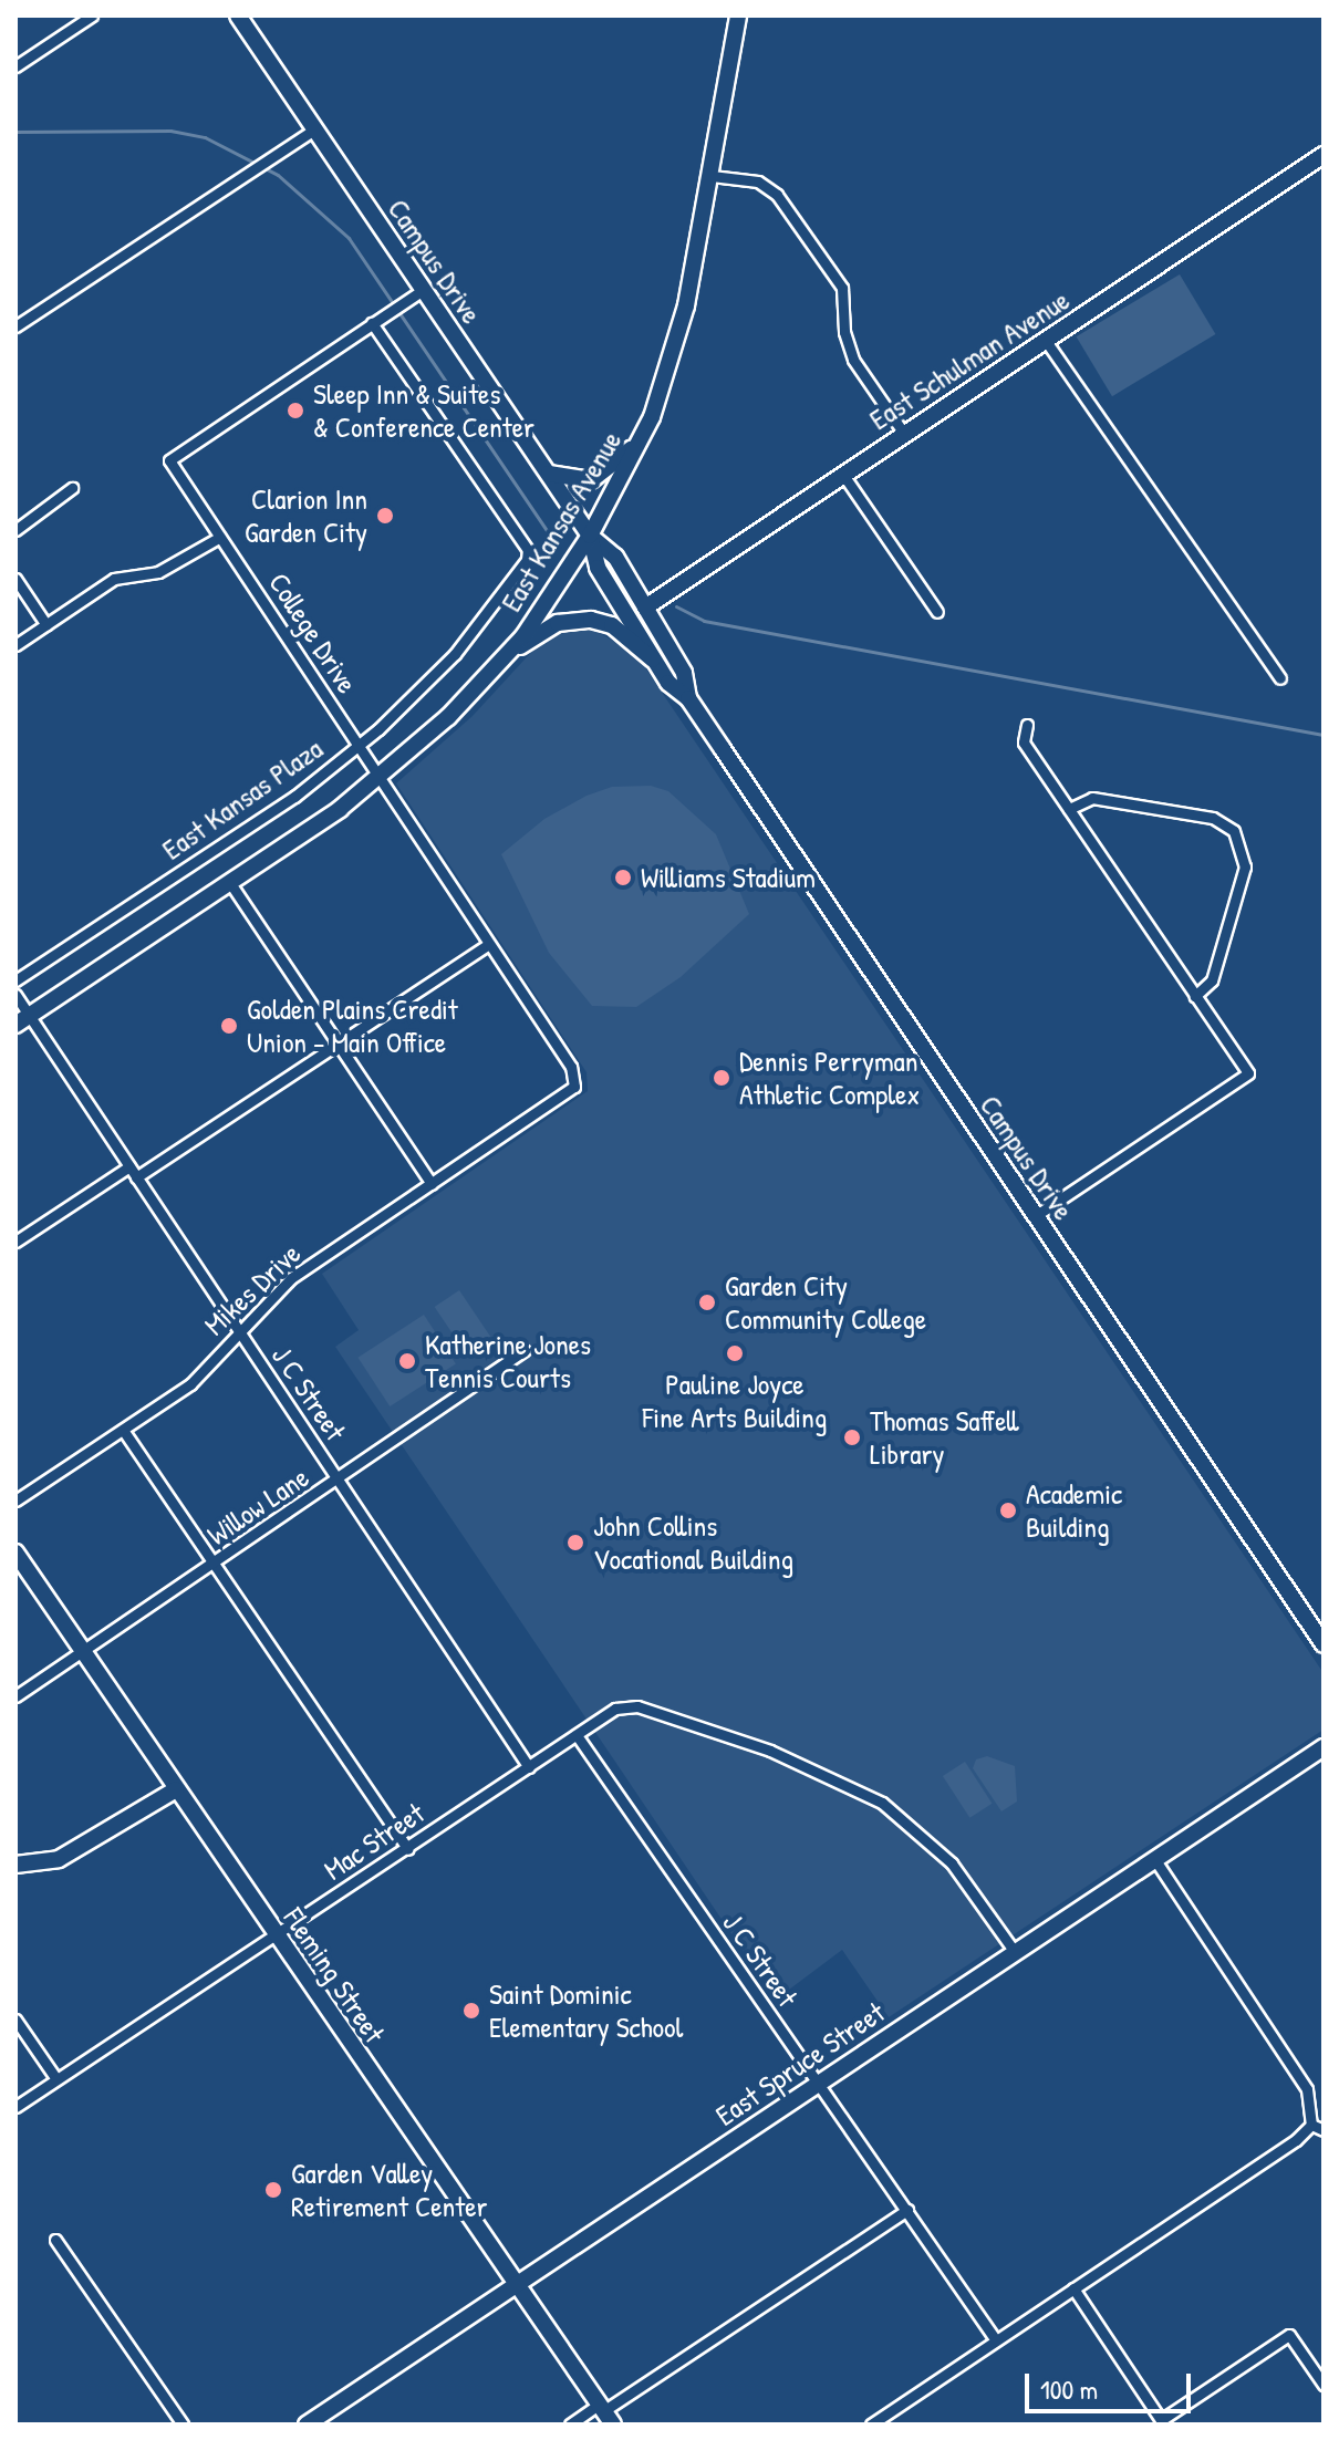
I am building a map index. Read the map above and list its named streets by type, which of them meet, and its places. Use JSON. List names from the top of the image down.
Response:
{
  "streets": {
    "main road": [
      "Campus Drive",
      "East Schulman Avenue",
      "East Kansas Avenue",
      "Fleming Street",
      "East Spruce Street"
    ],
    "street": [
      "College Drive",
      "East Kansas Plaza",
      "Mikes Drive",
      "J C Street",
      "Willow Lane",
      "Mac Street"
    ]
  },
  "crossings": [
    ["Campus Drive", "East Schulman Avenue"],
    ["Campus Drive", "East Kansas Avenue"],
    ["Campus Drive", "College Drive"],
    ["East Kansas Avenue", "College Drive"],
    ["College Drive", "East Kansas Plaza"],
    ["College Drive", "Mikes Drive"],
    ["Mikes Drive", "J C Street"],
    ["J C Street", "Willow Lane"],
    ["J C Street", "Mac Street"],
    ["J C Street", "East Spruce Street"],
    ["Willow Lane", "Fleming Street"],
    ["Mac Street", "Fleming Street"],
    ["Mac Street", "East Spruce Street"],
    ["Fleming Street", "East Spruce Street"]
  ],
  "places": [
    "Sleep Inn & Suites & Conference Center",
    "Clarion Inn Garden City",
    "Williams Stadium",
    "Golden Plains Credit Union - Main Office",
    "Dennis Perryman Athletic Complex",
    "Garden City Community College",
    "Pauline Joyce Fine Arts Building",
    "Katherine Jones Tennis Courts",
    "Thomas Saffell Library",
    "Academic Building",
    "John Collins Vocational Building",
    "Saint Dominic Elementary School",
    "Garden Valley Retirement Center"
  ],
  "scale_bar": "100 m"
}
